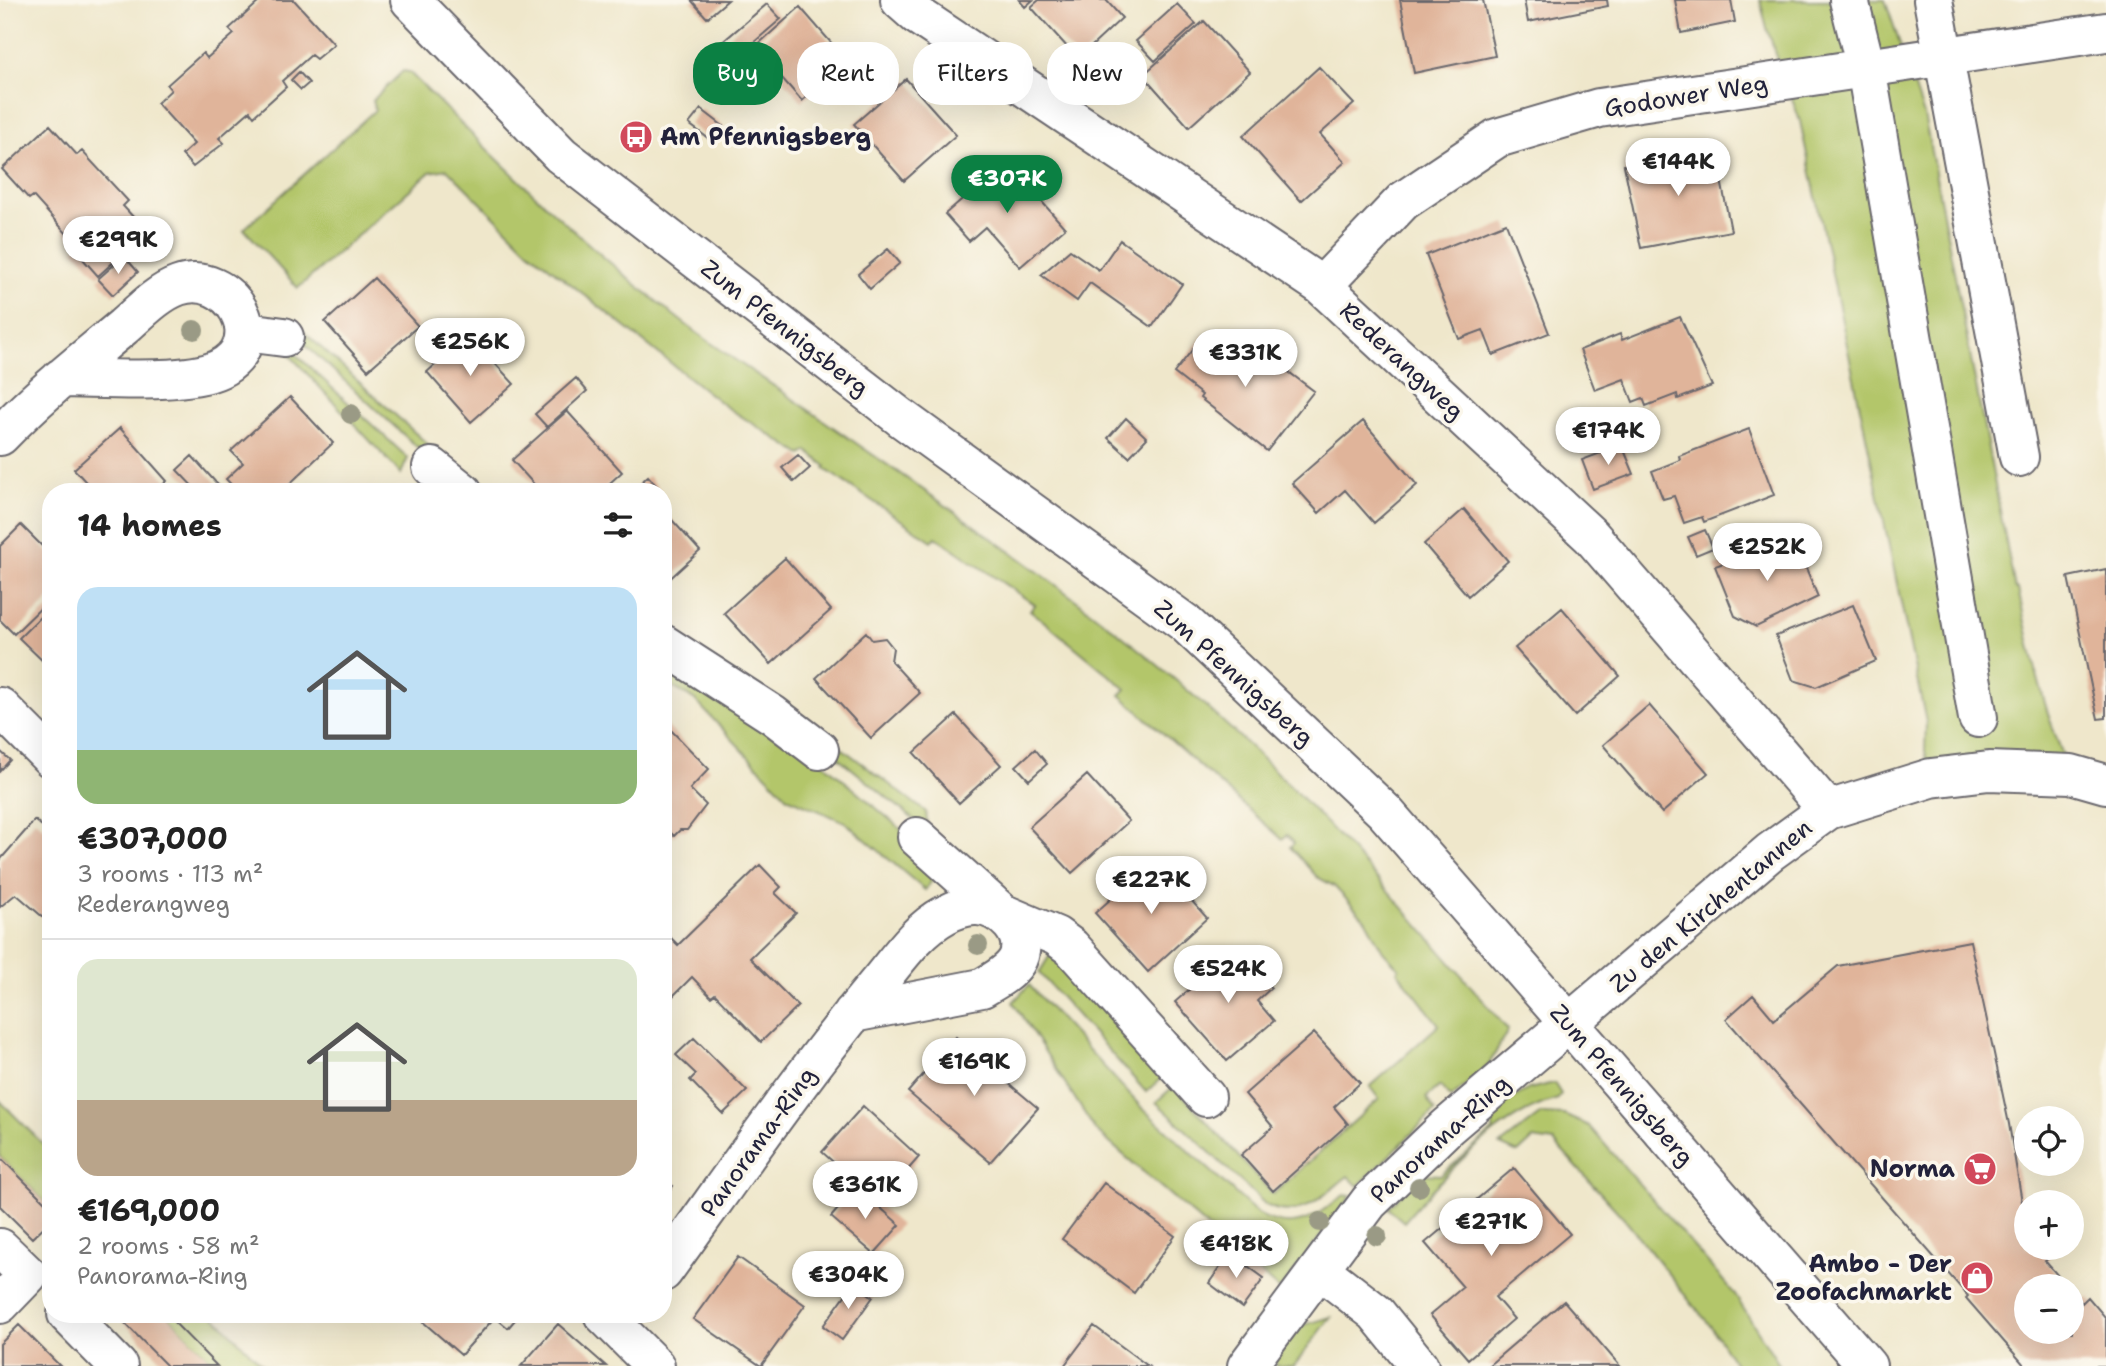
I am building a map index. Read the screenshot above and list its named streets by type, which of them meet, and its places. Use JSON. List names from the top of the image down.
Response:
{
  "streets": {
    "street": [
      "Godower Weg",
      "Zum Pfennigsberg",
      "Rederangweg",
      "Zu den Kirchentannen",
      "Panorama-Ring"
    ]
  },
  "crossings": [
    ["Godower Weg", "Rederangweg"],
    ["Zum Pfennigsberg", "Zu den Kirchentannen"],
    ["Zum Pfennigsberg", "Panorama-Ring"],
    ["Rederangweg", "Zu den Kirchentannen"],
    ["Zu den Kirchentannen", "Panorama-Ring"]
  ],
  "places": {
    "bus stop": ["Am Pfennigsberg"],
    "supermarket": ["Norma"],
    "shop": ["Ambo - Der Zoofachmarkt"]
  },
  "page": {
    "chip": [
      "Buy",
      "Rent",
      "Filters",
      "New"
    ],
    "price": [
      "€144K",
      "€307K",
      "€299K",
      "€256K",
      "€331K",
      "€174K",
      "€252K",
      "€227K",
      "€524K",
      "€169K",
      "€361K",
      "€271K",
      "€418K",
      "€304K"
    ],
    "heading": "14 homes",
    "list": [
      {
        "name": "€307,000",
        "note": "3 rooms · 113 m² · Rederangweg"
      },
      {
        "name": "€169,000",
        "note": "2 rooms · 58 m² · Panorama-Ring"
      }
    ],
    "map_buttons": ["+", "−"]
  }
}
